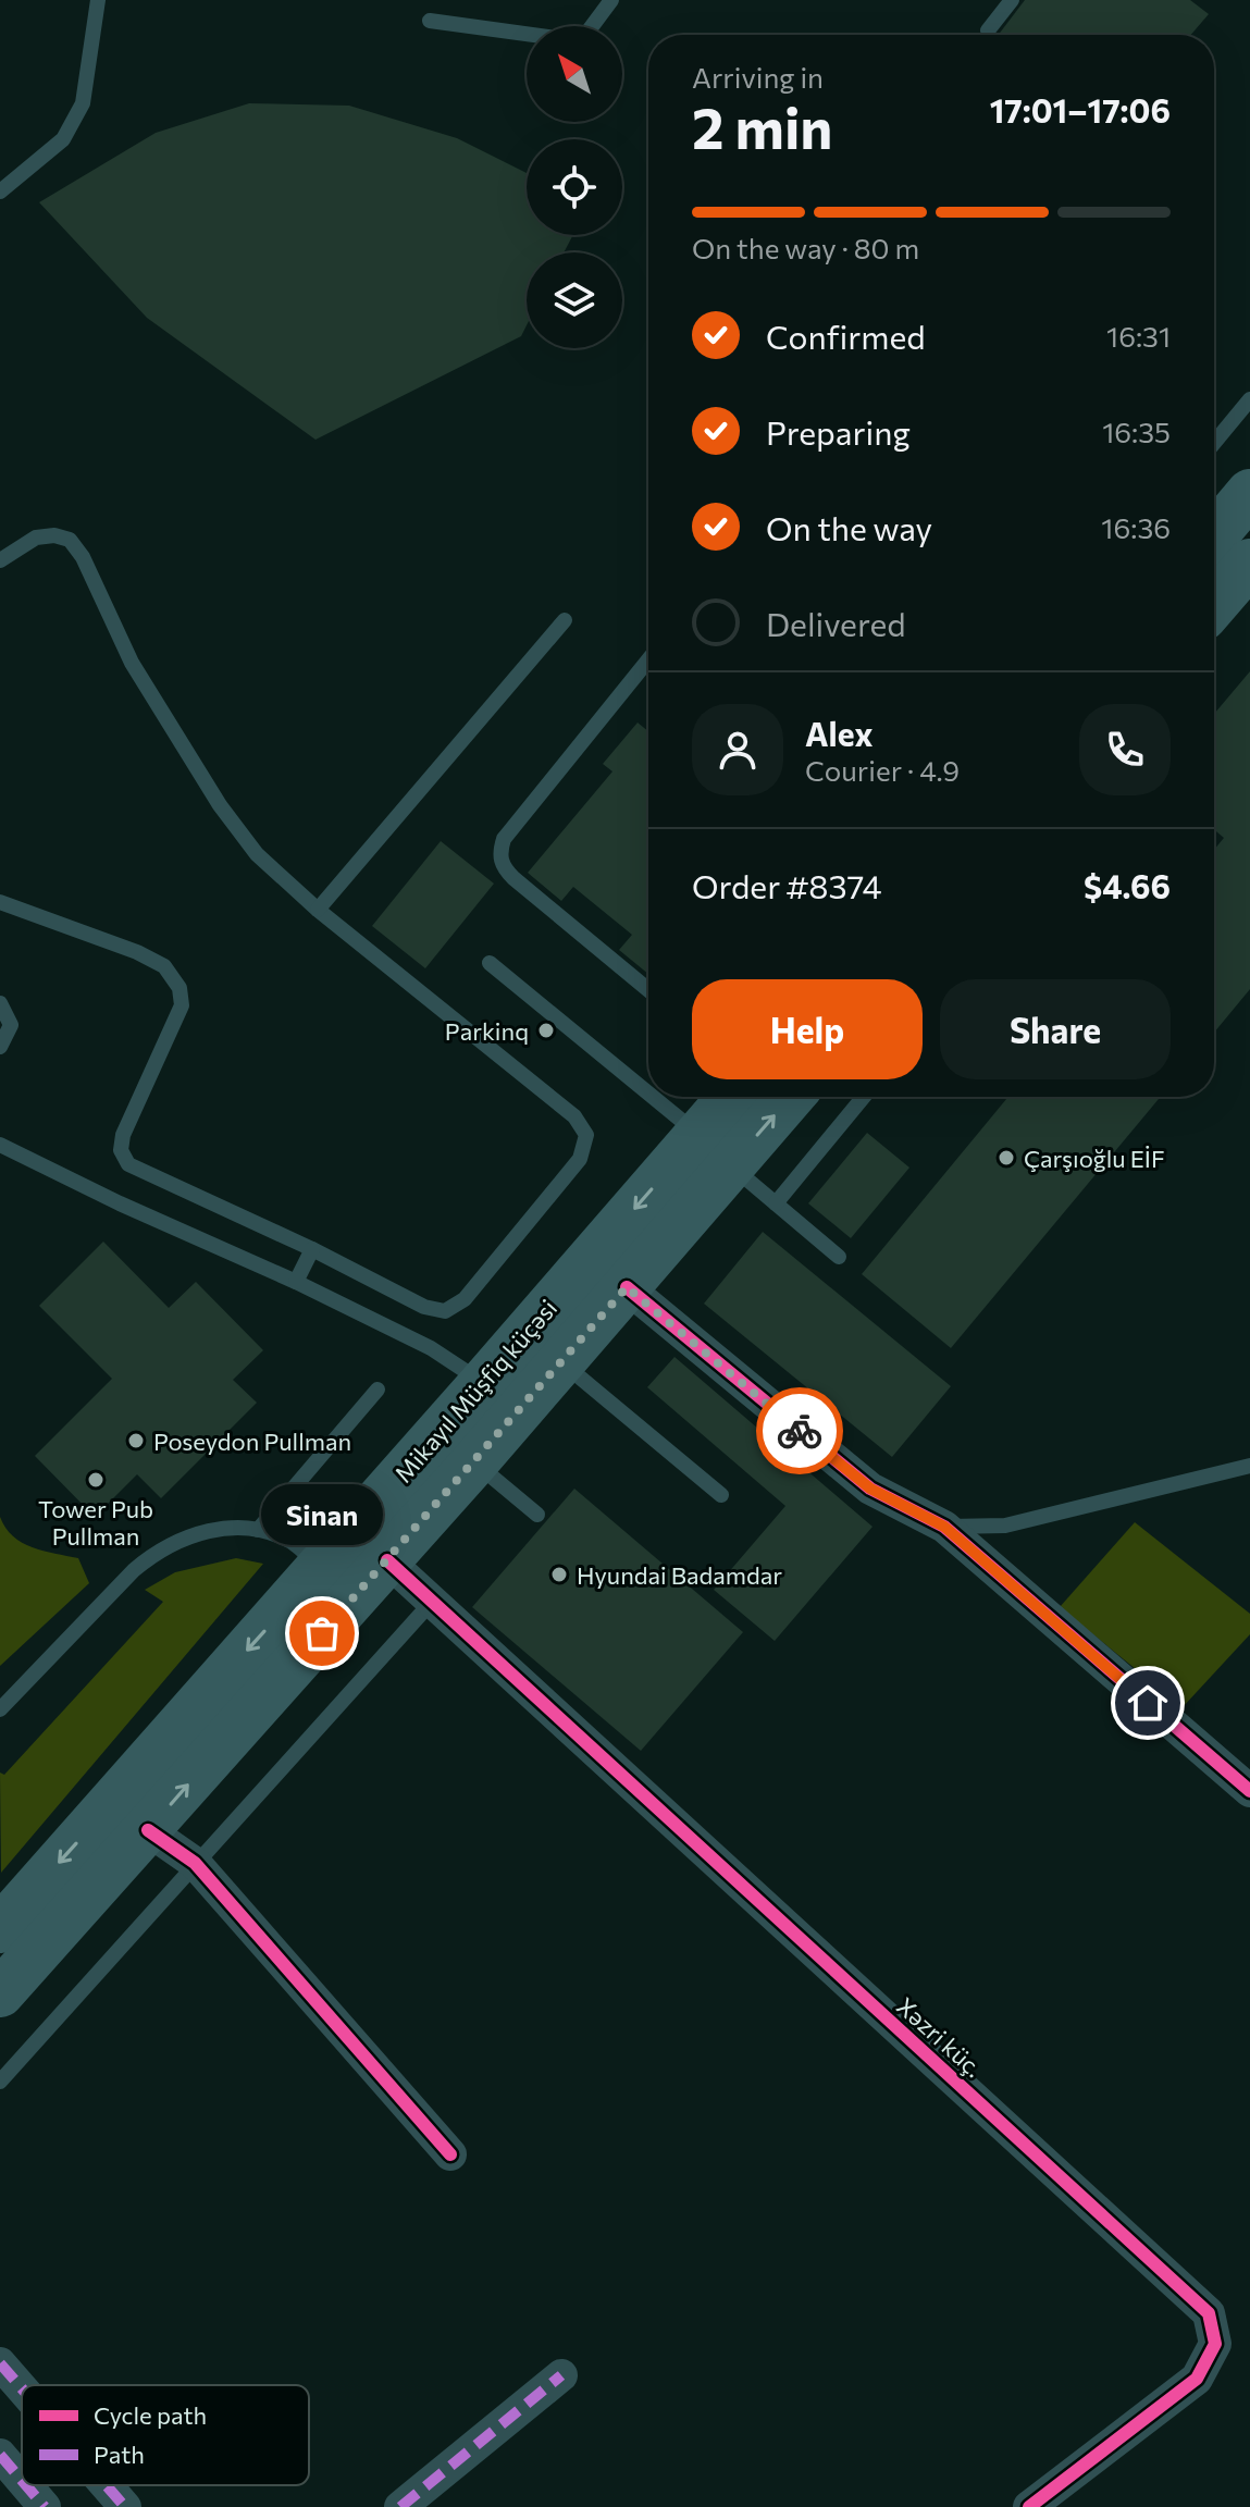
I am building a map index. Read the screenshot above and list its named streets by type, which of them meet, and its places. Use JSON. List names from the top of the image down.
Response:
{
  "streets": {
    "main road": ["Mikayıl Müşfiq küçəsi"],
    "street": ["Xəzri küç."]
  },
  "crossings": [
    ["Mikayıl Müşfiq küçəsi", "Xəzri küç."]
  ],
  "places": [
    "Parkinq",
    "Çarşıoğlu EİF",
    "Poseydon Pullman",
    "Tower Pub Pullman",
    "Hyundai Badamdar",
    "Sinan"
  ],
  "legend": ["Cycle path", "Path"],
  "north": "top left",
  "page": {
    "heading": ["2 min", "Arriving in", "17:01–17:06"],
    "panel": [
      "Alex",
      "Courier · 4.9",
      "Order #8374",
      "$4.66"
    ],
    "bar": "On the way · 80 m",
    "list": [
      ["Confirmed", "16:31"],
      ["Preparing", "16:35"],
      ["On the way", "16:36"],
      "Delivered"
    ],
    "buttons": ["Help", "Share"],
    "bubble": "Sinan"
  }
}
